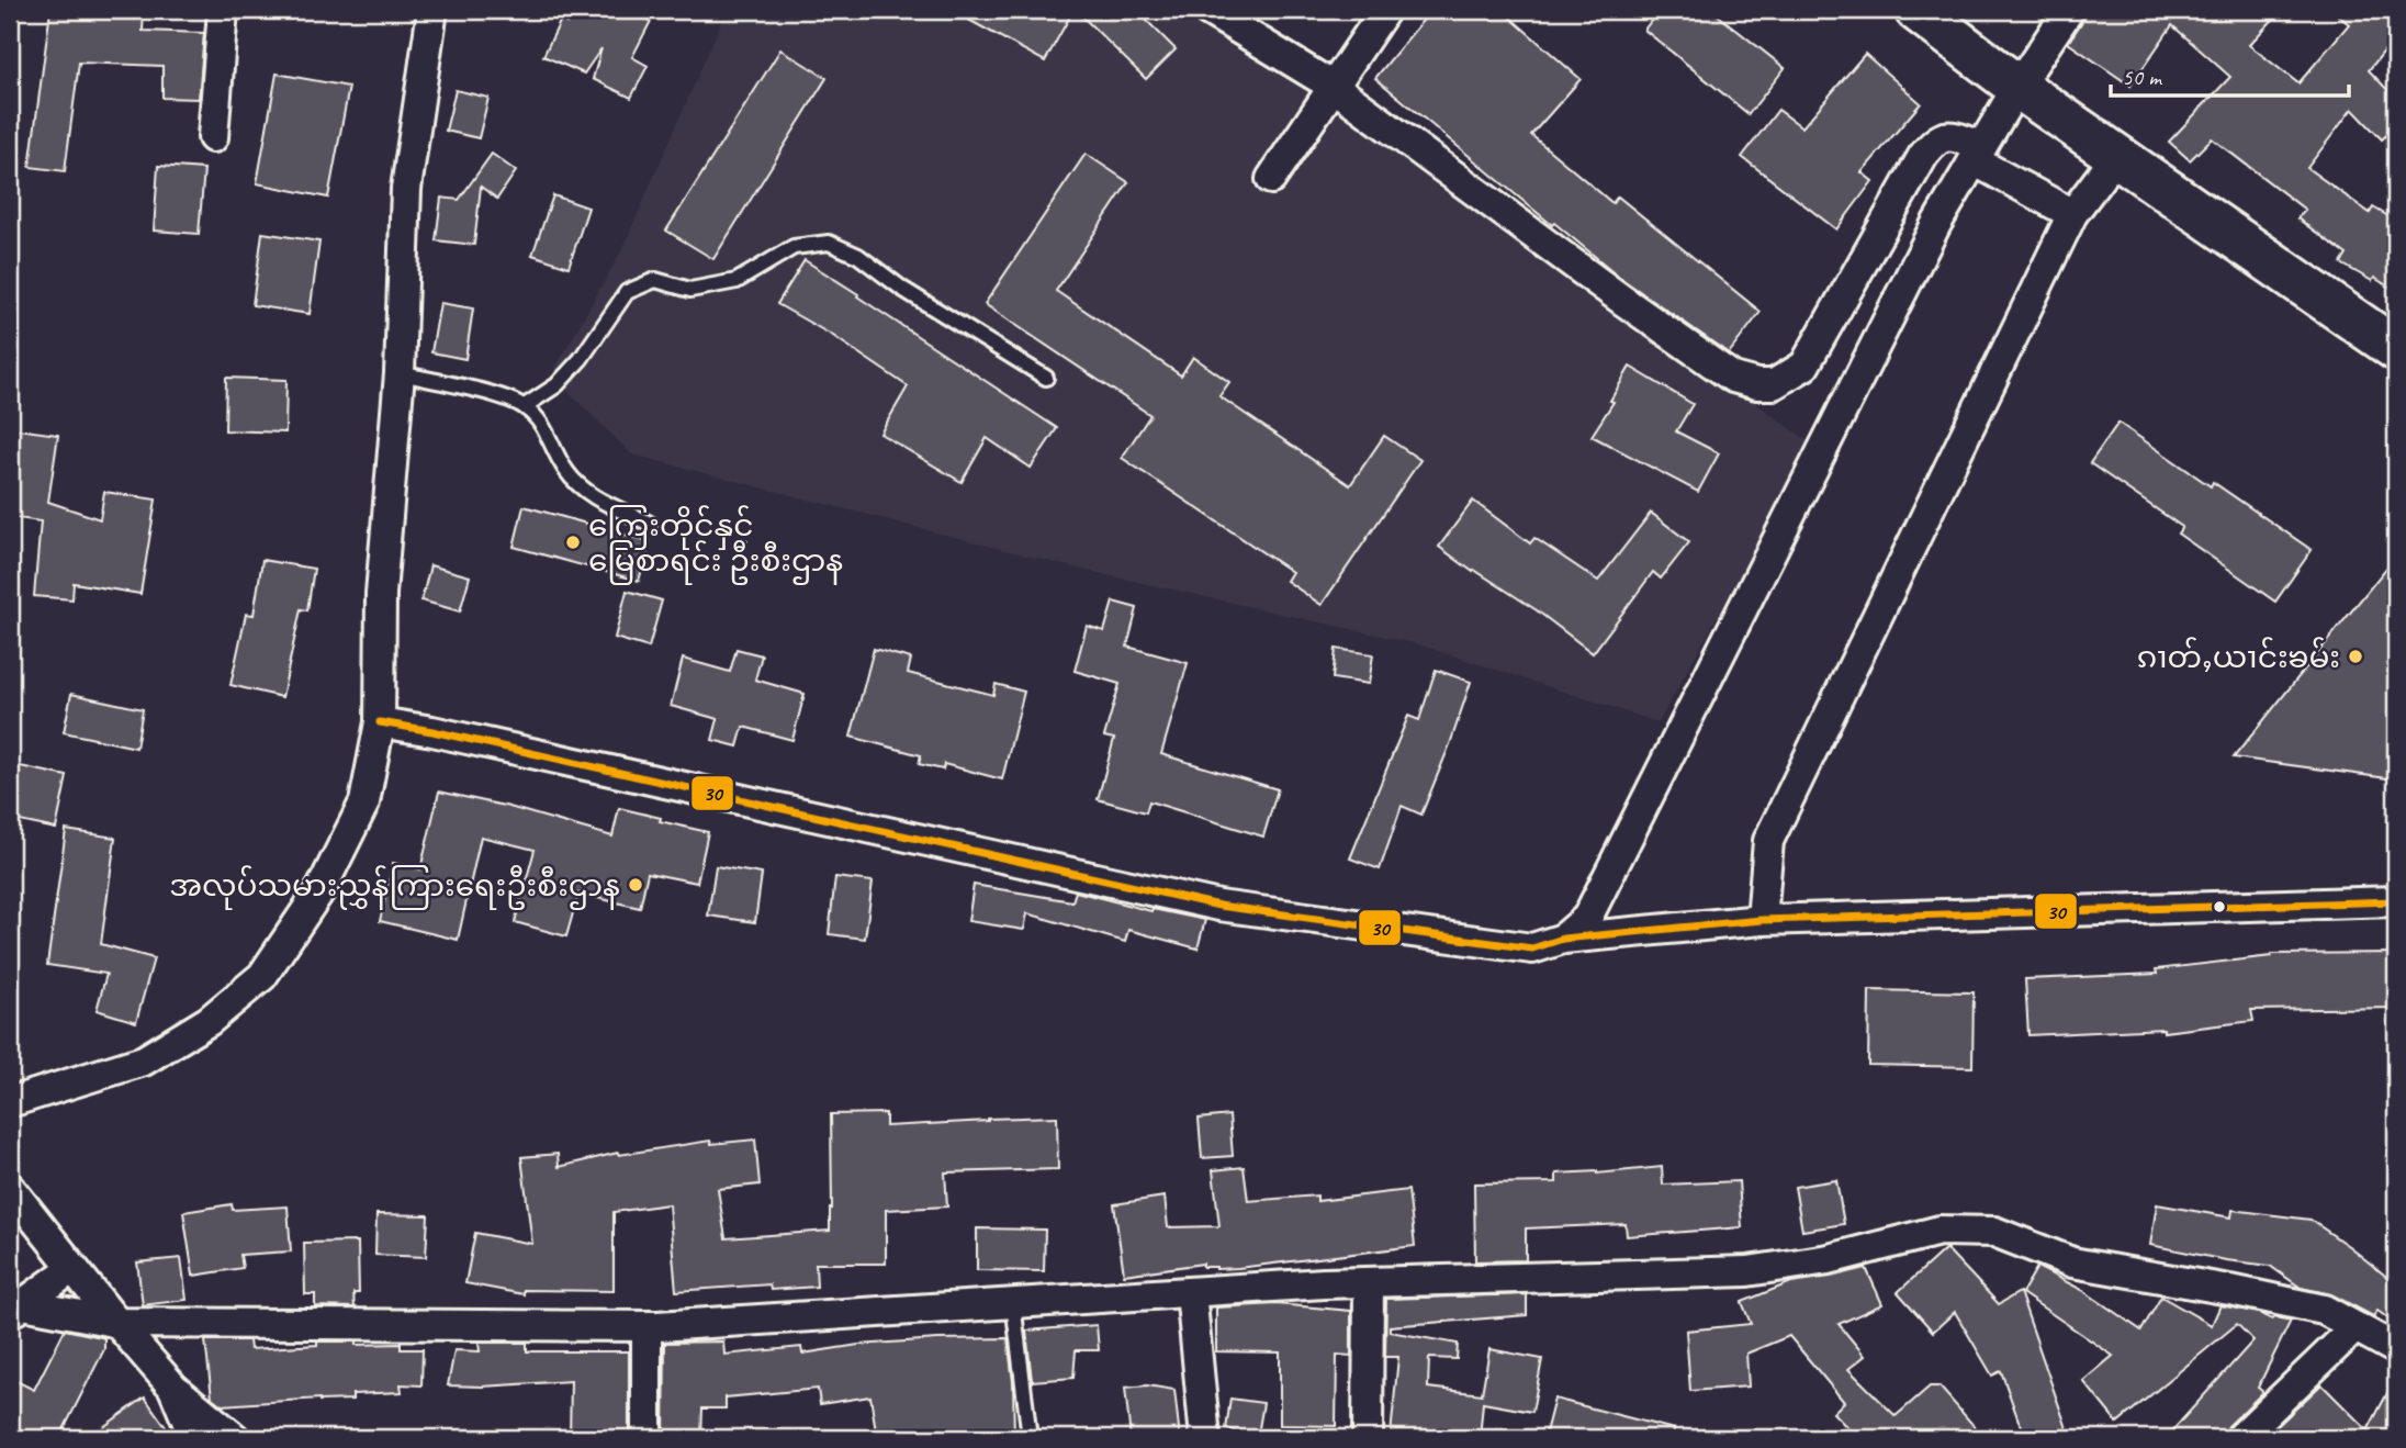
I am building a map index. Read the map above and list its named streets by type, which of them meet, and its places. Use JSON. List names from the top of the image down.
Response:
{
  "places": ["ကြေးတိုင်နှင့် မြေစာရင်း ဦးစီးဌာန", "ၵၢတ်ႇယၢင်းၶမ်း", "အလုပ်သမားညွှန်ကြားရေးဦးစီးဌာန"],
  "lines": ["transit line 30"],
  "scale_bar": "50 m"
}
